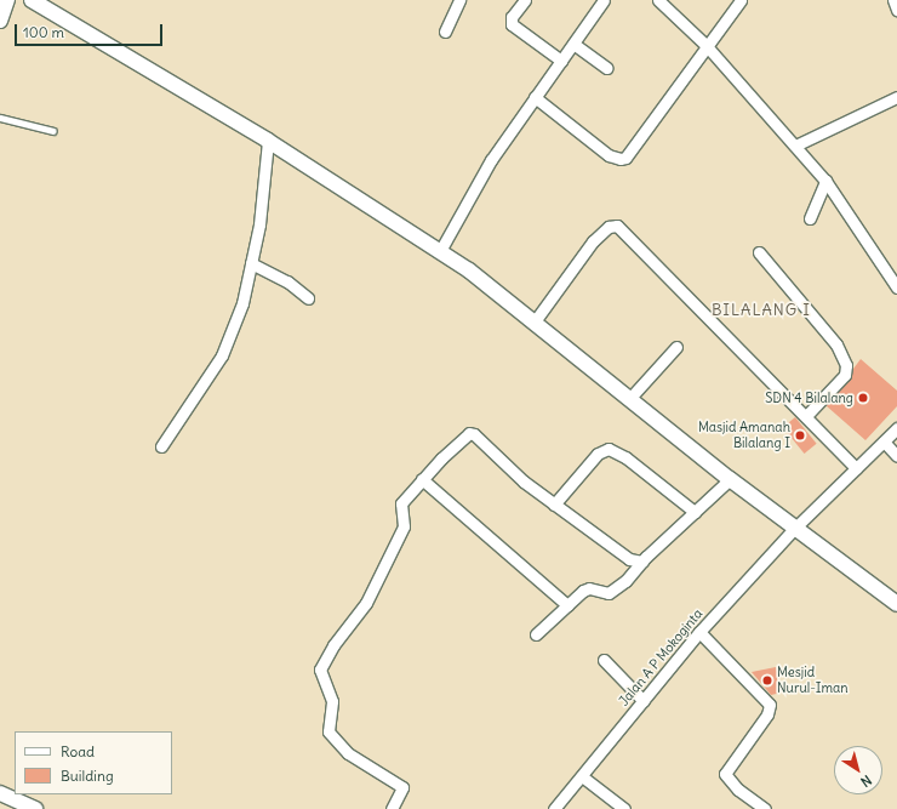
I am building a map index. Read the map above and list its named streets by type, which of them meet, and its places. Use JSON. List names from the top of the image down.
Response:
{
  "streets": {
    "street": ["Jalan A P Mokoginta"]
  },
  "districts": ["BILALANG I"],
  "places": ["SDN 4 Bilalang", "Masjid Amanah Bilalang I", "Mesjid Nurul-Iman"],
  "legend": ["Road", "Building"],
  "scale_bar": "100 m",
  "north": "bottom right"
}
